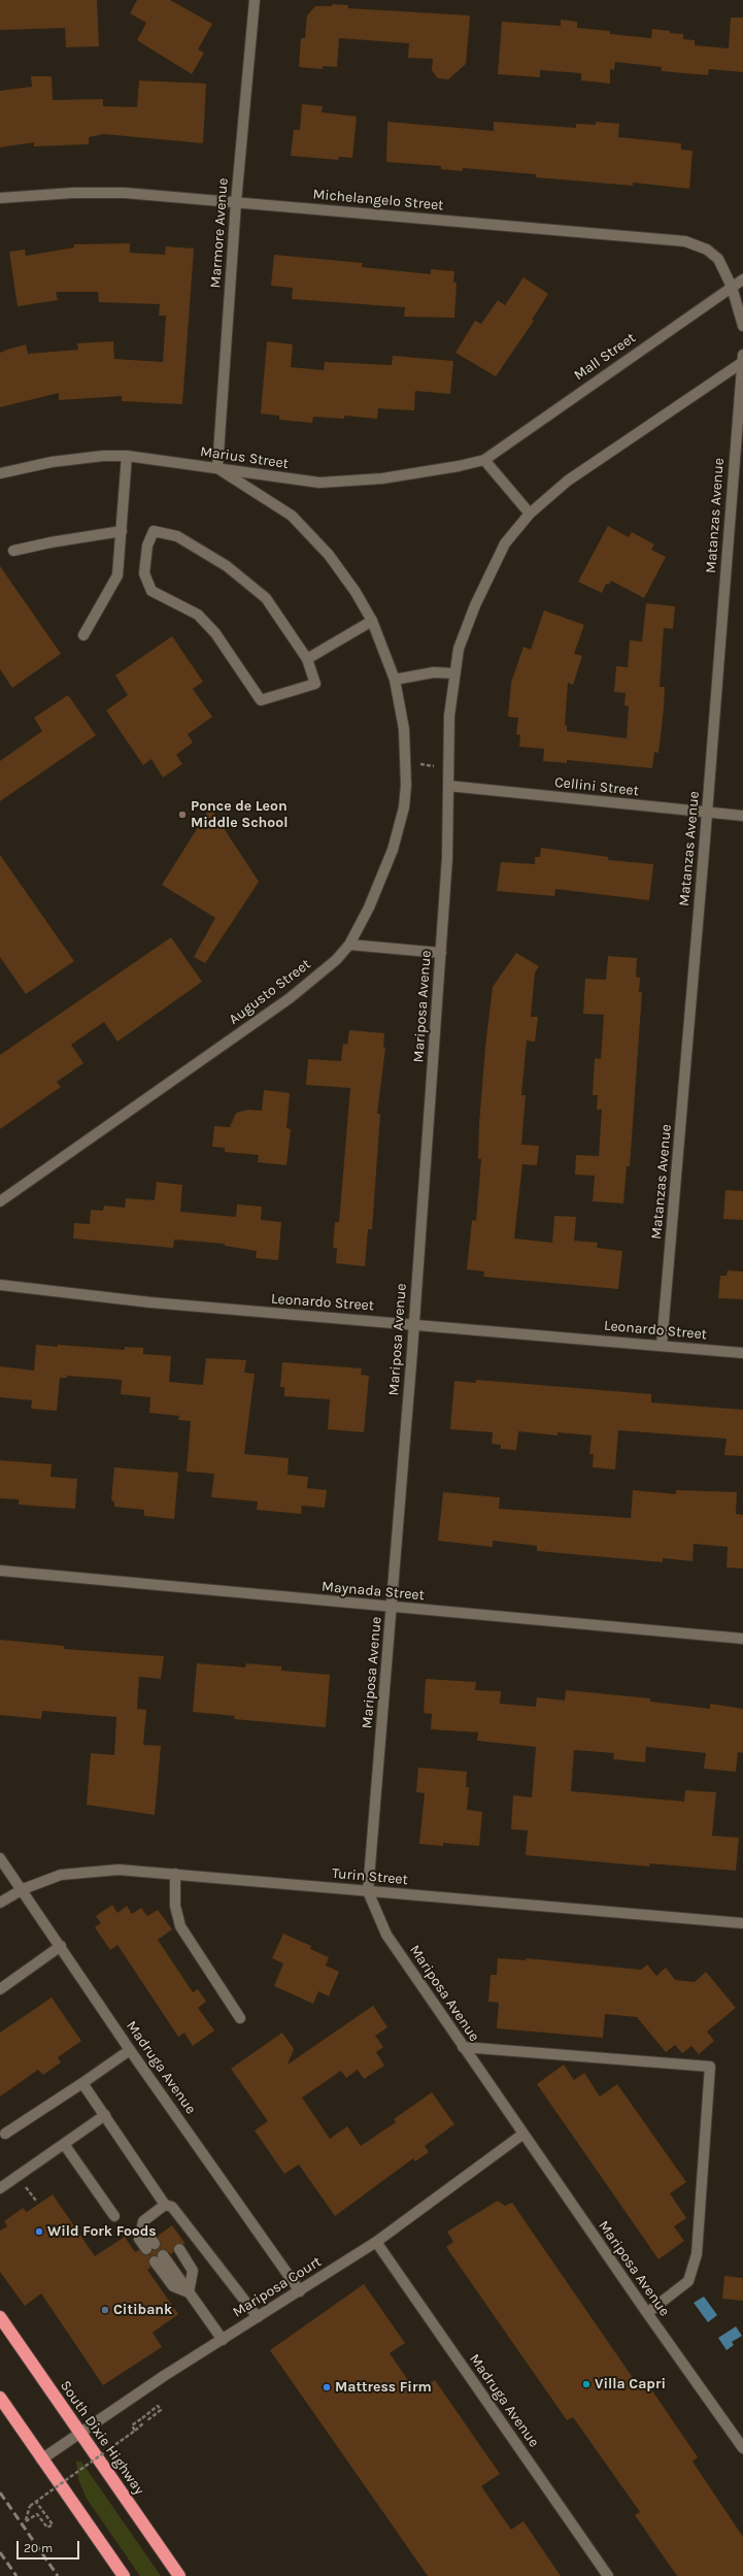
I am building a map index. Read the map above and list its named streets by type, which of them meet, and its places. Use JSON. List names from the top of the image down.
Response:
{
  "streets": {
    "highway": ["South Dixie Highway"],
    "street": [
      "Michelangelo Street",
      "Marmore Avenue",
      "Mall Street",
      "Marius Street",
      "Matanzas Avenue",
      "Cellini Street",
      "Augusto Street",
      "Mariposa Avenue",
      "Leonardo Street",
      "Maynada Street",
      "Turin Street",
      "Madruga Avenue",
      "Mariposa Court"
    ]
  },
  "crossings": [
    ["Michelangelo Street", "Marmore Avenue"],
    ["Michelangelo Street", "Mall Street"],
    ["Marmore Avenue", "Marius Street"],
    ["Marmore Avenue", "Augusto Street"],
    ["Mall Street", "Marius Street"],
    ["Marius Street", "Augusto Street"],
    ["Matanzas Avenue", "Cellini Street"],
    ["Matanzas Avenue", "Leonardo Street"],
    ["Cellini Street", "Mariposa Avenue"],
    ["Mariposa Avenue", "Leonardo Street"],
    ["Mariposa Avenue", "Maynada Street"],
    ["Mariposa Avenue", "Turin Street"],
    ["Mariposa Avenue", "Mariposa Court"],
    ["Turin Street", "Madruga Avenue"],
    ["Madruga Avenue", "Mariposa Court"],
    ["Mariposa Court", "South Dixie Highway"]
  ],
  "places": [
    "Ponce de Leon Middle School",
    "Wild Fork Foods",
    "Citibank",
    "Villa Capri",
    "Mattress Firm"
  ],
  "scale_bar": "20 m"
}
